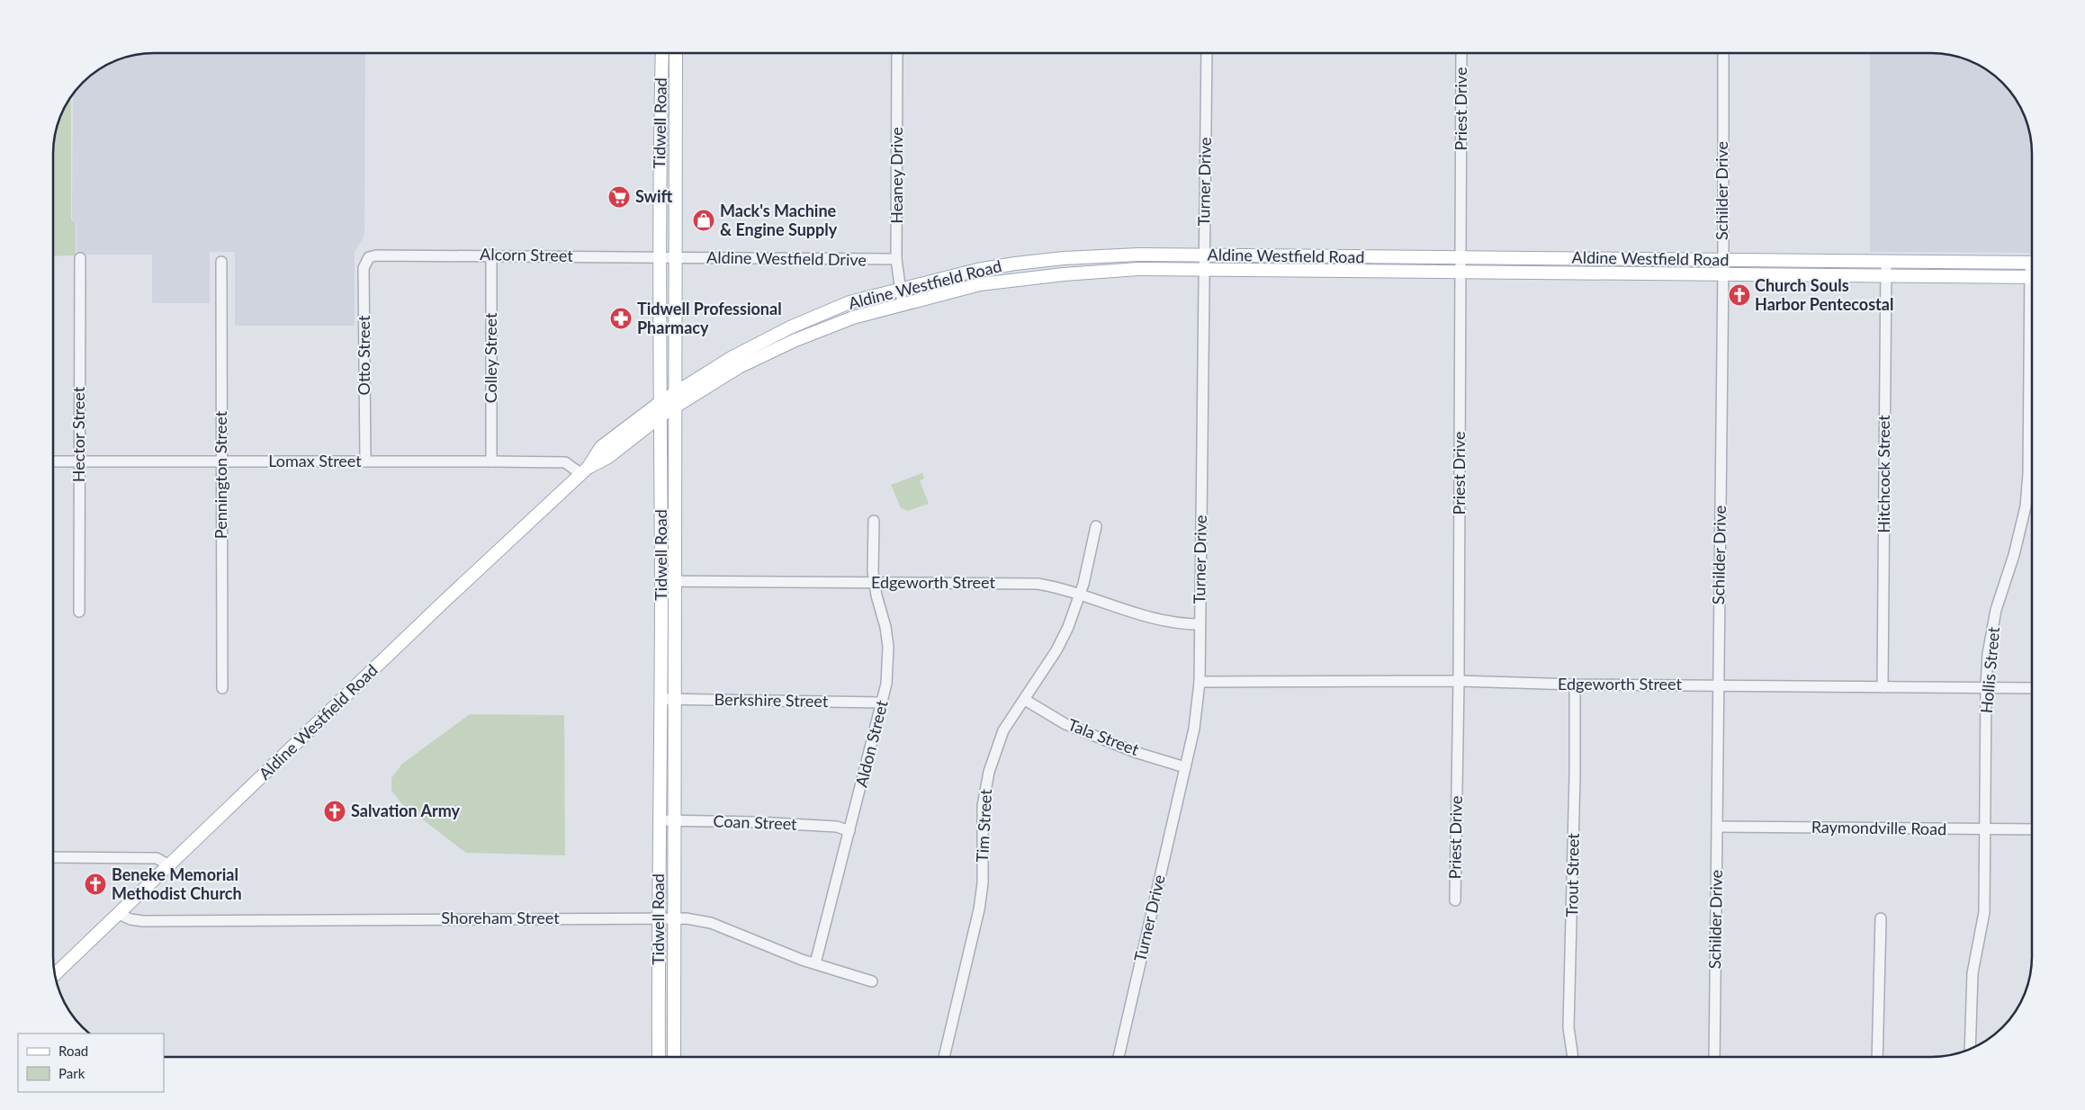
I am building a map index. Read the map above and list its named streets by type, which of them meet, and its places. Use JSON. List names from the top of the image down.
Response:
{
  "streets": {
    "main road": ["Tidwell Road", "Aldine Westfield Road"],
    "street": [
      "Priest Drive",
      "Heaney Drive",
      "Turner Drive",
      "Schilder Drive",
      "Alcorn Street",
      "Aldine Westfield Drive",
      "Otto Street",
      "Colley Street",
      "Hector Street",
      "Lomax Street",
      "Hitchcock Street",
      "Pennington Street",
      "Edgeworth Street",
      "Hollis Street",
      "Berkshire Street",
      "Tala Street",
      "Aldon Street",
      "Coan Street",
      "Tim Street",
      "Raymondville Road",
      "Trout Street",
      "Shoreham Street"
    ]
  },
  "crossings": [
    ["Priest Drive", "Aldine Westfield Road"],
    ["Priest Drive", "Edgeworth Street"],
    ["Tidwell Road", "Alcorn Street"],
    ["Tidwell Road", "Aldine Westfield Road"],
    ["Tidwell Road", "Aldine Westfield Drive"],
    ["Tidwell Road", "Edgeworth Street"],
    ["Tidwell Road", "Berkshire Street"],
    ["Tidwell Road", "Coan Street"],
    ["Tidwell Road", "Shoreham Street"],
    ["Heaney Drive", "Aldine Westfield Road"],
    ["Heaney Drive", "Aldine Westfield Drive"],
    ["Turner Drive", "Aldine Westfield Road"],
    ["Turner Drive", "Edgeworth Street"],
    ["Turner Drive", "Tala Street"],
    ["Schilder Drive", "Aldine Westfield Road"],
    ["Schilder Drive", "Edgeworth Street"],
    ["Schilder Drive", "Raymondville Road"],
    ["Alcorn Street", "Aldine Westfield Drive"],
    ["Alcorn Street", "Otto Street"],
    ["Alcorn Street", "Colley Street"],
    ["Aldine Westfield Road", "Lomax Street"],
    ["Aldine Westfield Road", "Hitchcock Street"],
    ["Aldine Westfield Road", "Shoreham Street"],
    ["Otto Street", "Lomax Street"],
    ["Colley Street", "Lomax Street"],
    ["Hector Street", "Lomax Street"],
    ["Lomax Street", "Pennington Street"],
    ["Hitchcock Street", "Edgeworth Street"],
    ["Edgeworth Street", "Hollis Street"],
    ["Edgeworth Street", "Aldon Street"],
    ["Edgeworth Street", "Tim Street"],
    ["Edgeworth Street", "Trout Street"],
    ["Hollis Street", "Raymondville Road"],
    ["Berkshire Street", "Aldon Street"],
    ["Tala Street", "Tim Street"],
    ["Aldon Street", "Coan Street"],
    ["Aldon Street", "Shoreham Street"]
  ],
  "places": {
    "supermarket": ["Swift"],
    "shop": ["Mack's Machine & Engine Supply"],
    "church": ["Church Souls Harbor Pentecostal", "Salvation Army", "Beneke Memorial Methodist Church"],
    "pharmacy": ["Tidwell Professional Pharmacy"]
  },
  "legend": ["Road", "Park"]
}
